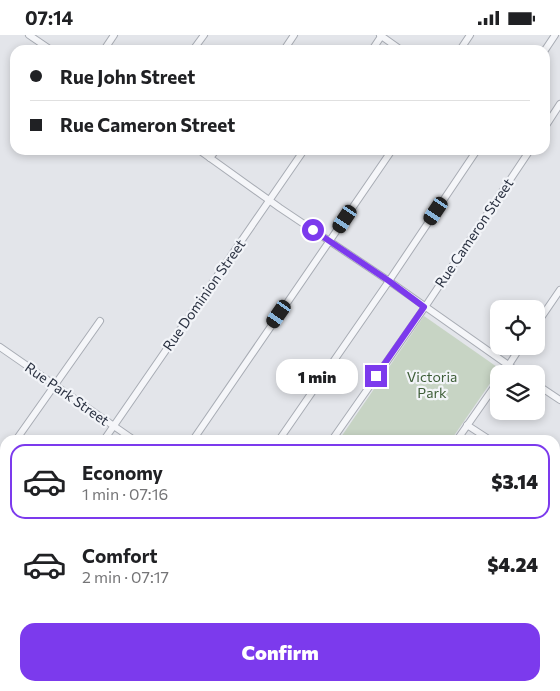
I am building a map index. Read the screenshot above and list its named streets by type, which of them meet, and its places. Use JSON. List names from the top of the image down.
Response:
{
  "streets": {
    "street": ["Rue Cameron Street", "Rue Dominion Street", "Rue Park Street"]
  },
  "crossings": [
    ["Rue Dominion Street", "Rue Park Street"]
  ],
  "parks": ["Victoria Park"],
  "page": {
    "status": "07:14",
    "banner": ["Rue John Street", "Rue Cameron Street"],
    "bubble": "1 min",
    "list": [
      {
        "name": "Economy",
        "note": "1 min · 07:16",
        "value": "$3.14"
      },
      {
        "name": "Comfort",
        "note": "2 min · 07:17",
        "value": "$4.24"
      }
    ],
    "buttons": "Confirm"
  }
}
